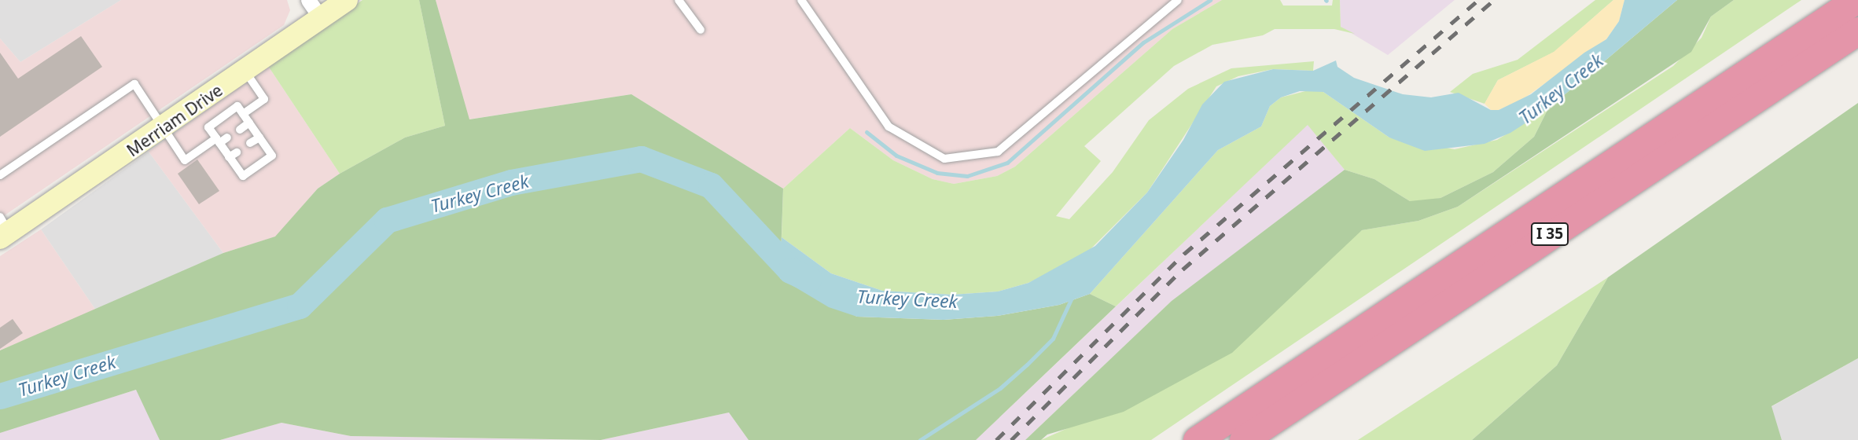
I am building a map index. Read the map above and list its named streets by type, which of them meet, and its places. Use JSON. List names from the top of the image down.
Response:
{
  "streets": {
    "highway": ["I 35"],
    "main road": ["Merriam Drive"]
  },
  "water": ["Turkey Creek"]
}
